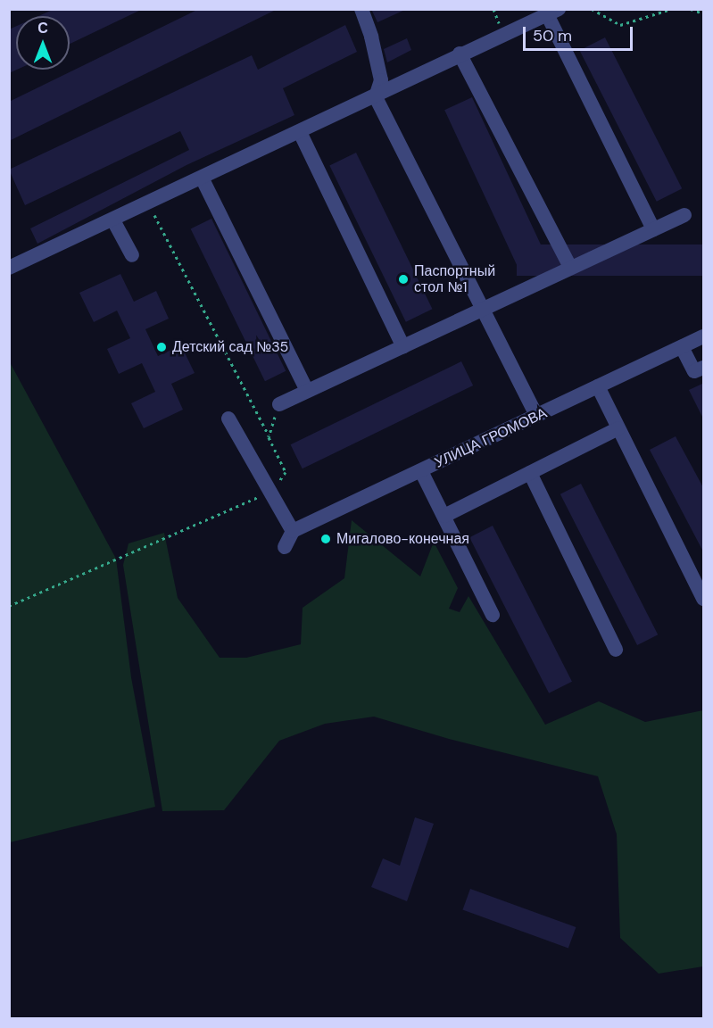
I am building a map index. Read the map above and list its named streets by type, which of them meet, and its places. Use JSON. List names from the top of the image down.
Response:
{
  "streets": {
    "street": ["УЛИЦА ГРОМОВА"]
  },
  "places": ["Паспортный стол №1", "Детский сад №35", "Мигалово-конечная"],
  "scale_bar": "50 m",
  "north": "top"
}
